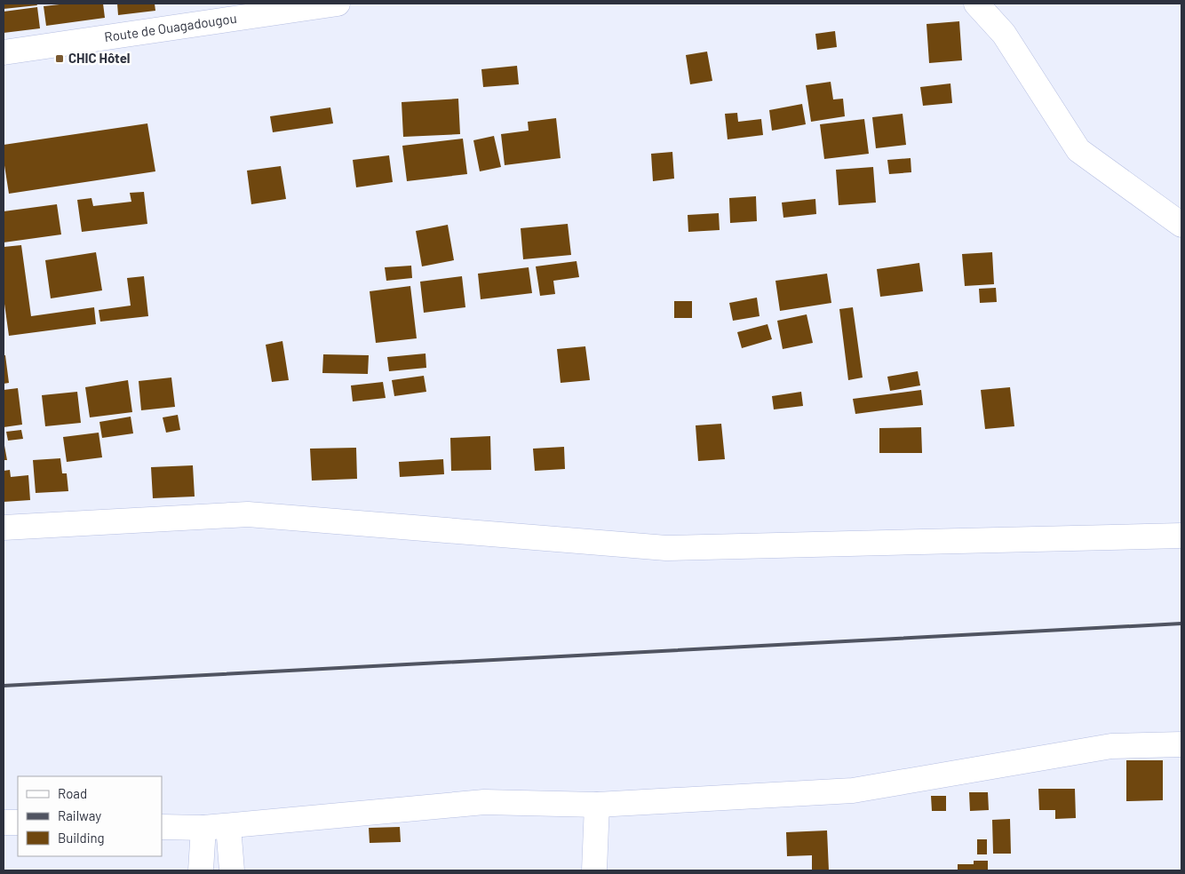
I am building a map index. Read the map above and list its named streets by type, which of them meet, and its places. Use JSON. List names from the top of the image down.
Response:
{
  "streets": {
    "street": ["Route de Ouagadougou"]
  },
  "places": {
    "transit": ["CHIC Hôtel"]
  },
  "legend": ["Road", "Railway", "Building"]
}
